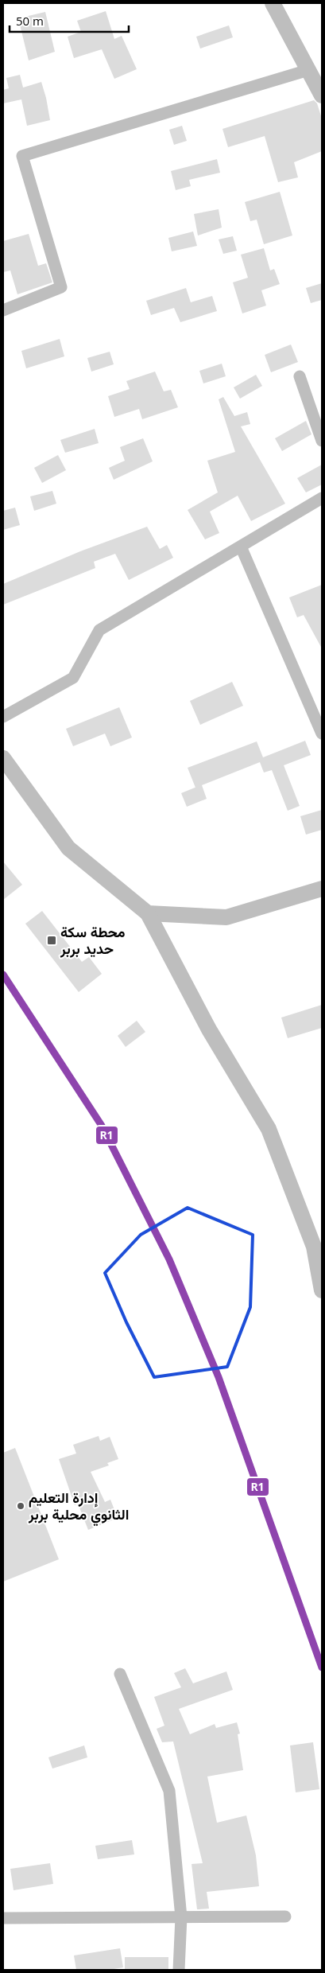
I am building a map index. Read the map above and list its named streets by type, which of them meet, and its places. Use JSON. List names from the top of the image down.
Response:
{
  "places": {
    "transit": ["محطة سكة حديد بربر"],
    "other": ["إدارة التعليم الثانوي محلية بربر"]
  },
  "lines": ["transit line R1"],
  "scale_bar": "50 m"
}
